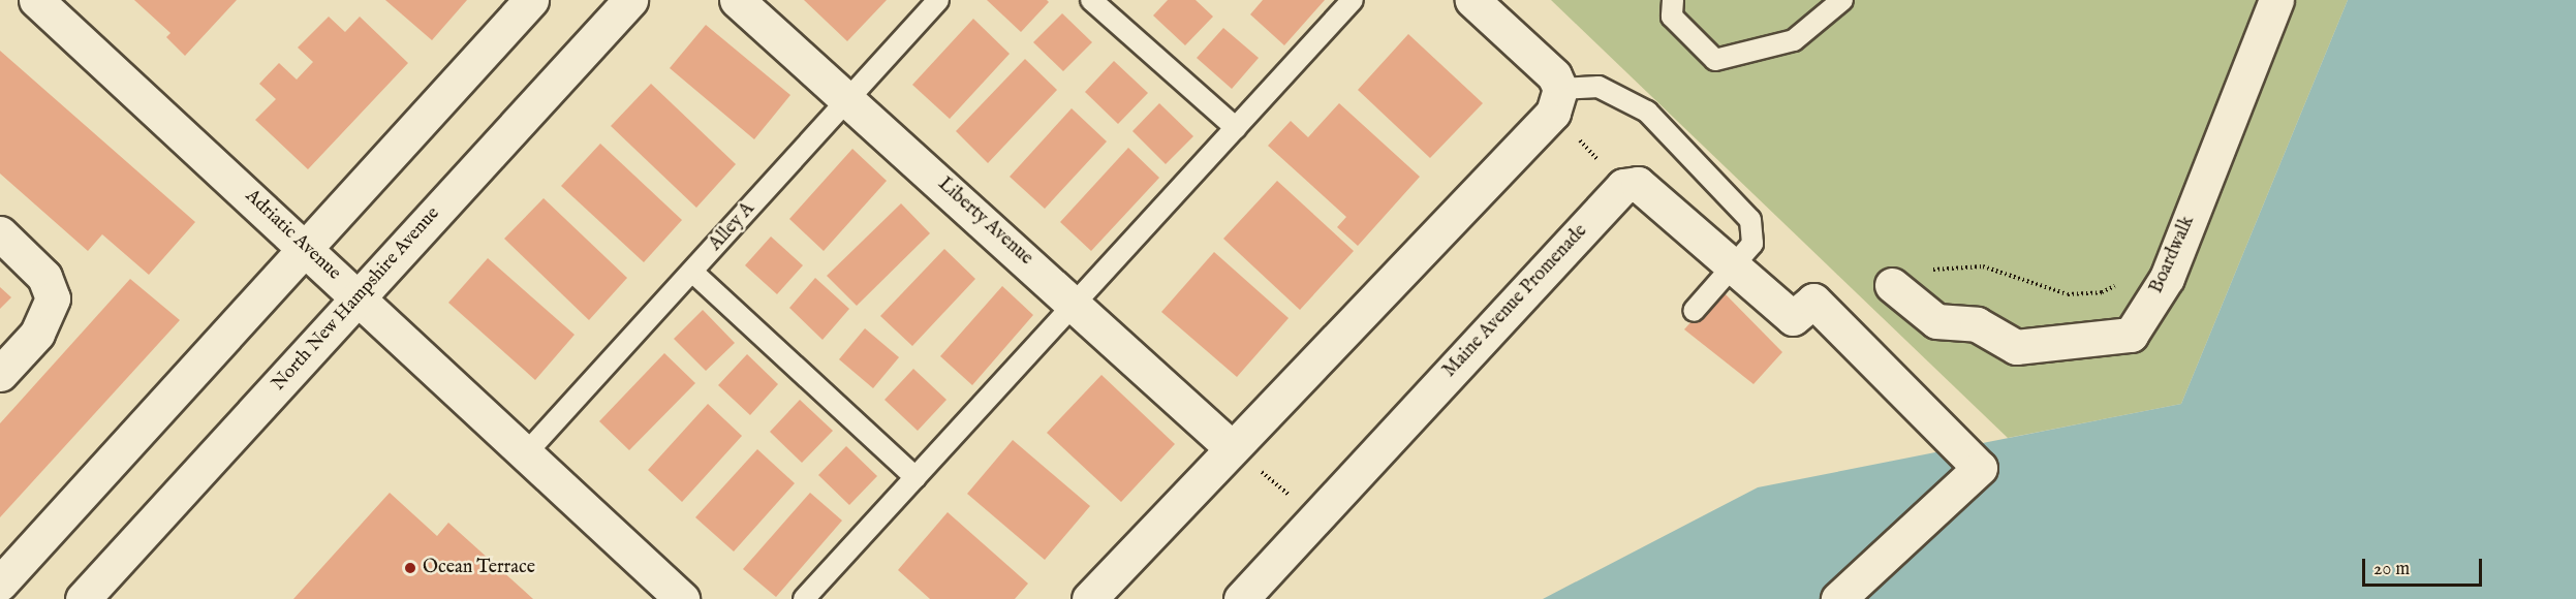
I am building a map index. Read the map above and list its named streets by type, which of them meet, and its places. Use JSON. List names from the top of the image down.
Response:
{
  "streets": {
    "street": [
      "Liberty Avenue",
      "Adriatic Avenue",
      "Boardwalk",
      "North New Hampshire Avenue",
      "Maine Avenue Promenade"
    ],
    "lane": ["Alley A"]
  },
  "crossings": [
    ["Liberty Avenue", "Alley A"],
    ["Alley A", "Adriatic Avenue"],
    ["Adriatic Avenue", "North New Hampshire Avenue"]
  ],
  "places": ["Ocean Terrace"],
  "scale_bar": "20 m"
}
